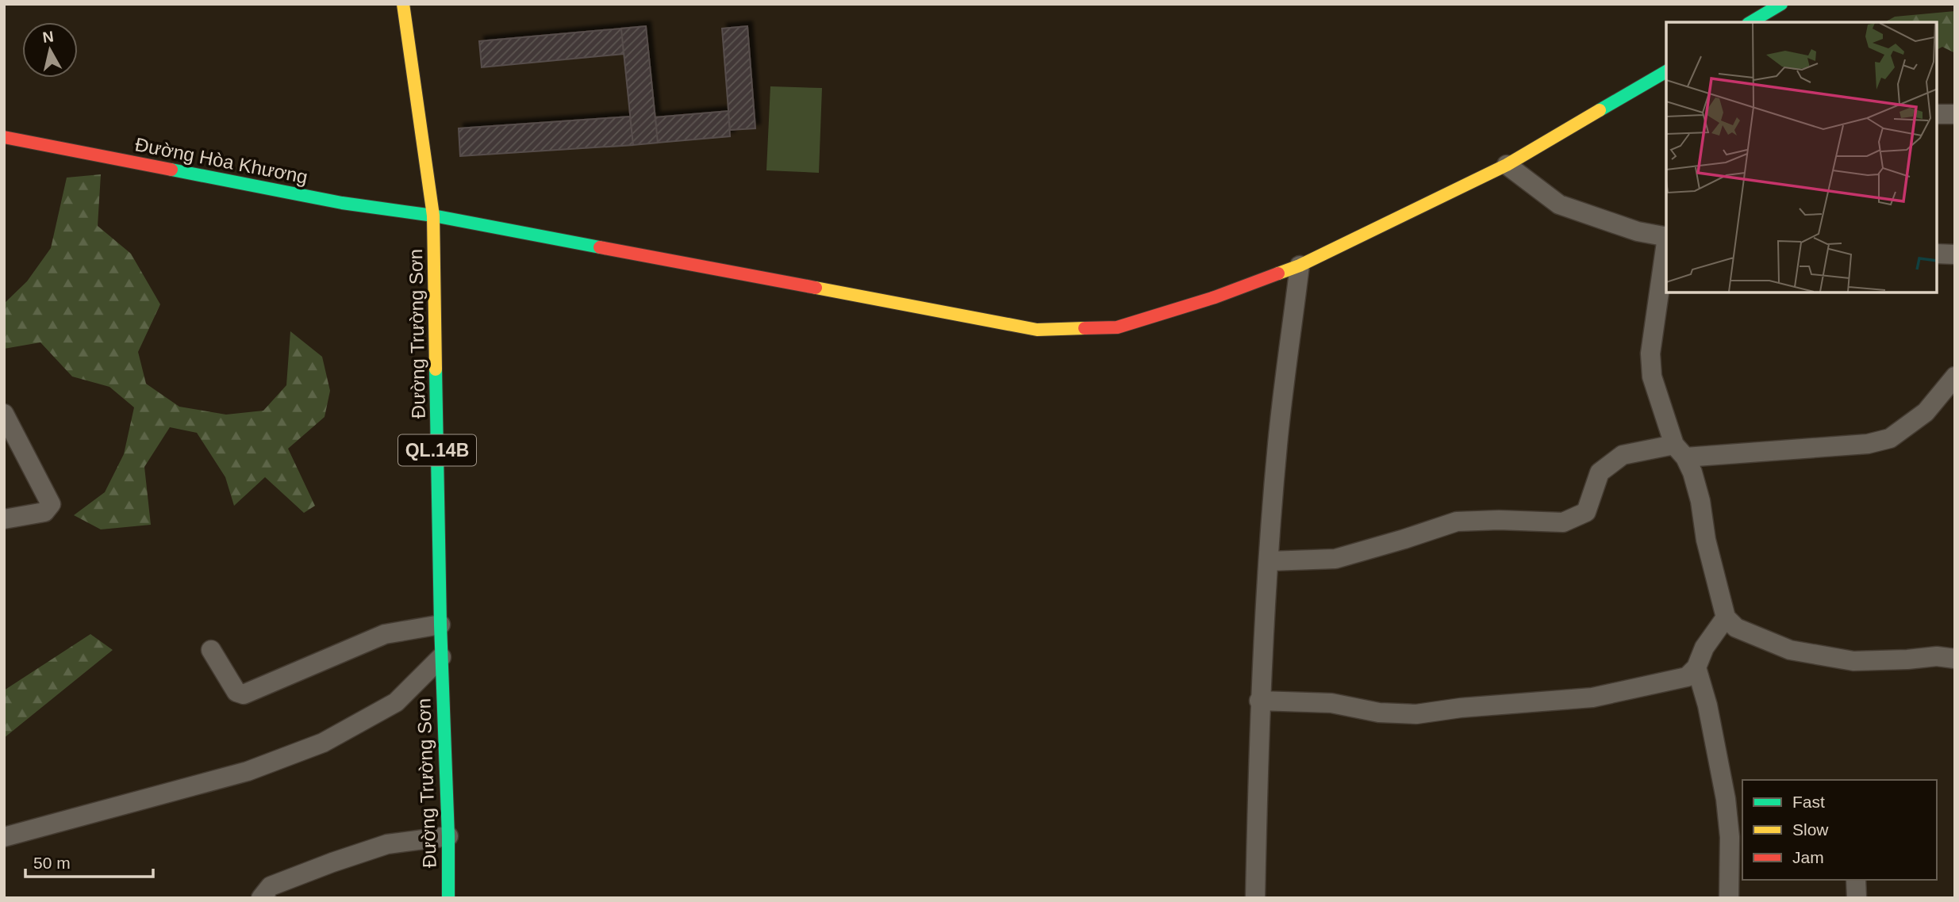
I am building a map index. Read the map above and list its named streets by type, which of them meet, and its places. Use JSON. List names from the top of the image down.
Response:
{
  "streets": {
    "main road": ["Đường Hòa Khương", "Đường Trường Sơn", "QL.14B"]
  },
  "crossings": [
    ["Đường Hòa Khương", "Đường Trường Sơn"]
  ],
  "legend": ["Fast", "Slow", "Jam"],
  "scale_bar": "50 m",
  "north": "top"
}
